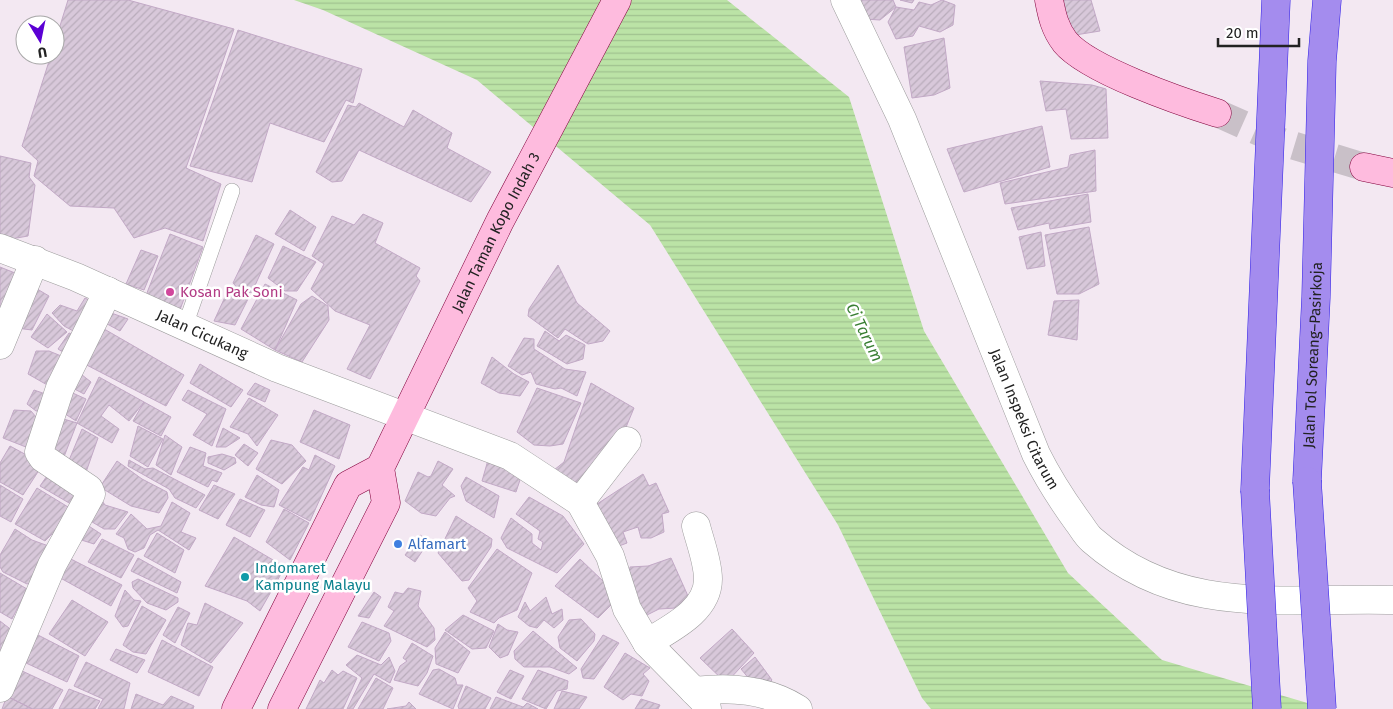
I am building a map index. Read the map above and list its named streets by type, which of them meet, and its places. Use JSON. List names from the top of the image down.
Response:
{
  "streets": {
    "highway": ["Jalan Tol Soreang–Pasirkoja"],
    "main road": ["Jalan Taman Kopo Indah 3"],
    "street": ["Jalan Cicukang", "Jalan Inspeksi Citarum"]
  },
  "crossings": [
    ["Jalan Taman Kopo Indah 3", "Jalan Cicukang"]
  ],
  "water": ["Ci Tarum"],
  "places": ["Kosan Pak Soni", "Alfamart", "Indomaret Kampung Malayu"],
  "scale_bar": "20 m",
  "north": "bottom"
}
